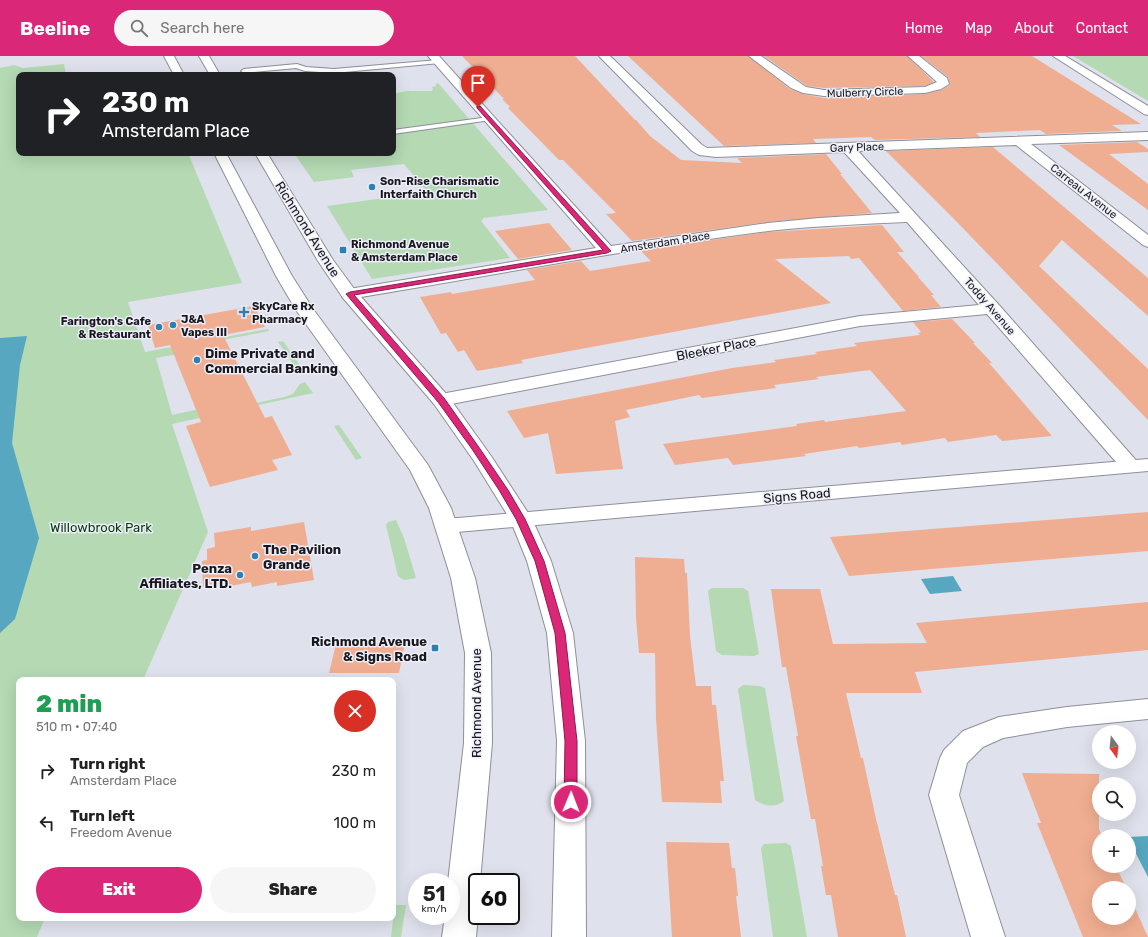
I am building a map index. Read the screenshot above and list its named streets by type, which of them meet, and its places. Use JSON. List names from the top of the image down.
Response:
{
  "streets": {
    "street": [
      "Mulberry Circle",
      "Gary Place",
      "Carreau Avenue",
      "Richmond Avenue",
      "Amsterdam Place",
      "Toddy Avenue",
      "Bleeker Place",
      "Signs Road"
    ]
  },
  "crossings": [
    ["Gary Place", "Carreau Avenue"],
    ["Gary Place", "Toddy Avenue"],
    ["Richmond Avenue", "Amsterdam Place"],
    ["Richmond Avenue", "Bleeker Place"],
    ["Richmond Avenue", "Signs Road"],
    ["Amsterdam Place", "Toddy Avenue"],
    ["Toddy Avenue", "Bleeker Place"],
    ["Toddy Avenue", "Signs Road"]
  ],
  "parks": ["Willowbrook Park"],
  "places": {
    "other": [
      "Son-Rise Charismatic Interfaith Church",
      "J&A Vapes III",
      "Farington's Cafe & Restaurant",
      "Dime Private and Commercial Banking",
      "The Pavilion Grande",
      "Penza Affiliates, LTD."
    ],
    "transit": ["Richmond Avenue & Amsterdam Place", "Richmond Avenue & Signs Road"],
    "health": ["SkyCare Rx Pharmacy"]
  },
  "north": "bottom",
  "page": {
    "header": "Beeline",
    "search": "Search here",
    "nav": [
      "Home",
      "Map",
      "About",
      "Contact"
    ],
    "turn": ["230 m", "Amsterdam Place"],
    "heading": ["2 min", "510 m · 07:40"],
    "map_buttons": ["+", "−"],
    "list": [
      {
        "name": "Turn right",
        "note": "Amsterdam Place",
        "value": "230 m"
      },
      {
        "name": "Turn left",
        "note": "Freedom Avenue",
        "value": "100 m"
      }
    ],
    "buttons": ["Exit", "Share"],
    "speed": "51 km/h",
    "limit": "60"
  }
}
